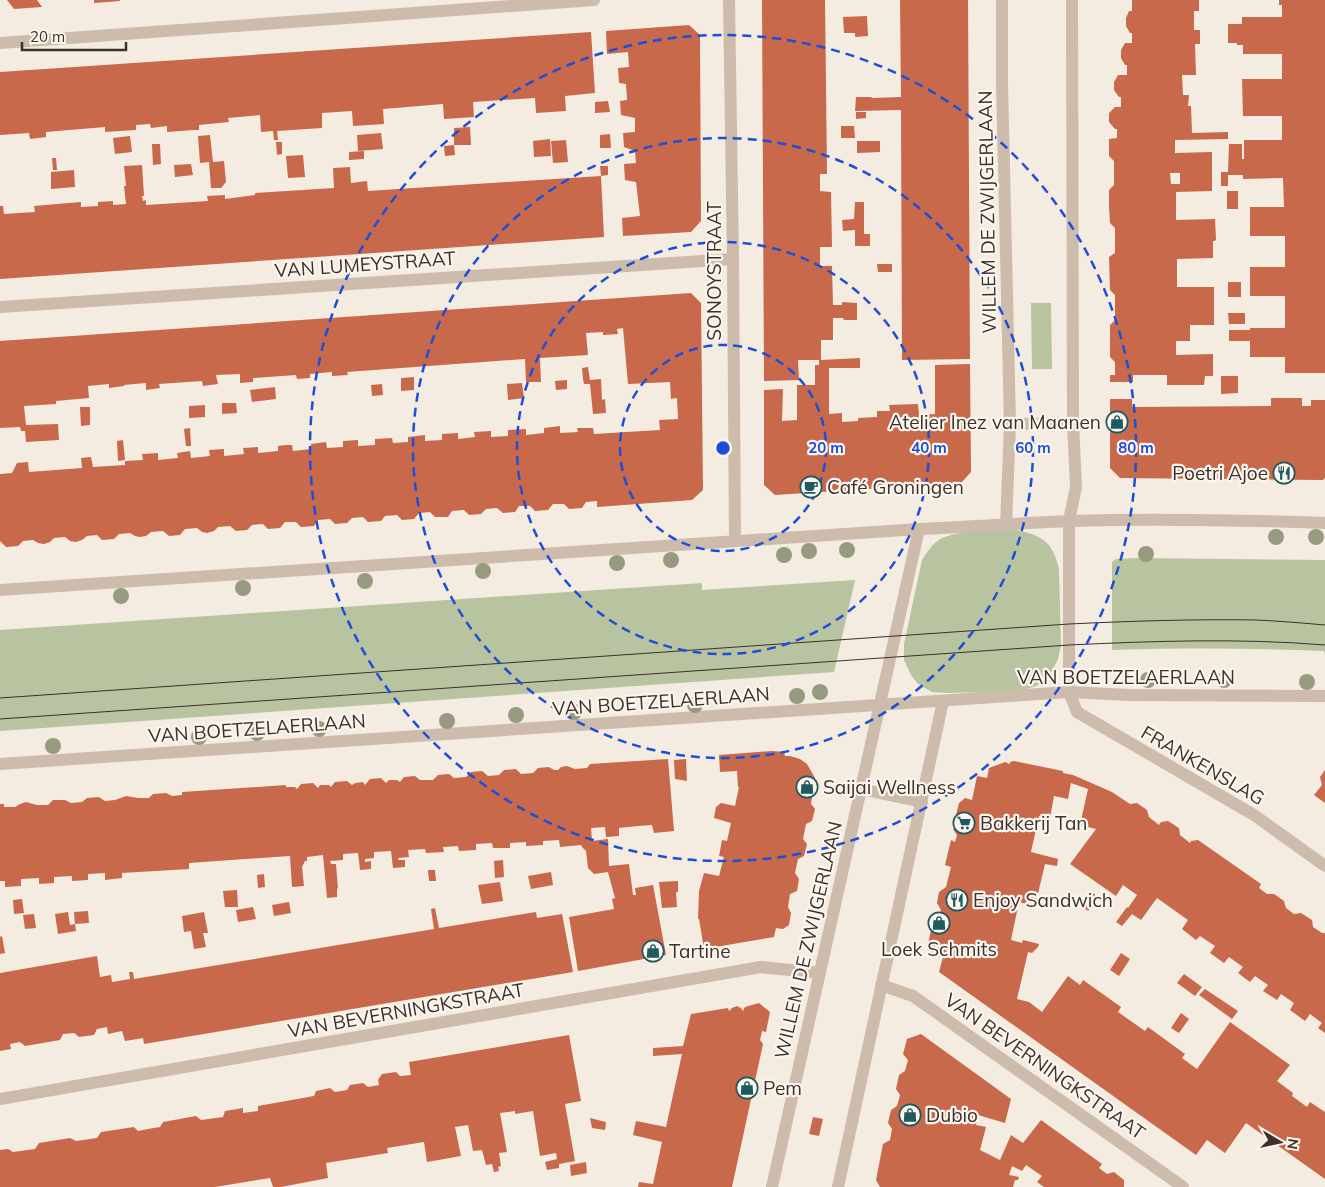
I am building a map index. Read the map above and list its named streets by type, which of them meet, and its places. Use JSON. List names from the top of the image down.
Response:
{
  "streets": {
    "street": [
      "WILLEM DE ZWIJGERLAAN",
      "VAN LUMEYSTRAAT",
      "SONOYSTRAAT",
      "VAN BOETZELAERLAAN",
      "FRANKENSLAG",
      "VAN BEVERNINGKSTRAAT"
    ]
  },
  "crossings": [
    ["WILLEM DE ZWIJGERLAAN", "VAN BOETZELAERLAAN"],
    ["WILLEM DE ZWIJGERLAAN", "VAN BEVERNINGKSTRAAT"],
    ["VAN LUMEYSTRAAT", "SONOYSTRAAT"],
    ["VAN BOETZELAERLAAN", "FRANKENSLAG"]
  ],
  "places": {
    "shop": [
      "Atelier Inez van Maanen",
      "Saijai Wellness",
      "Loek Schmits",
      "Tartine",
      "Pem",
      "Dubio"
    ],
    "restaurant": ["Poetri Ajoe", "Enjoy Sandwich"],
    "cafe": ["Café Groningen"],
    "supermarket": ["Bakkerij Tan"]
  },
  "scale_bar": "20 m",
  "north": "right",
  "rings": [
    "20 m",
    "40 m",
    "60 m",
    "80 m"
  ]
}
